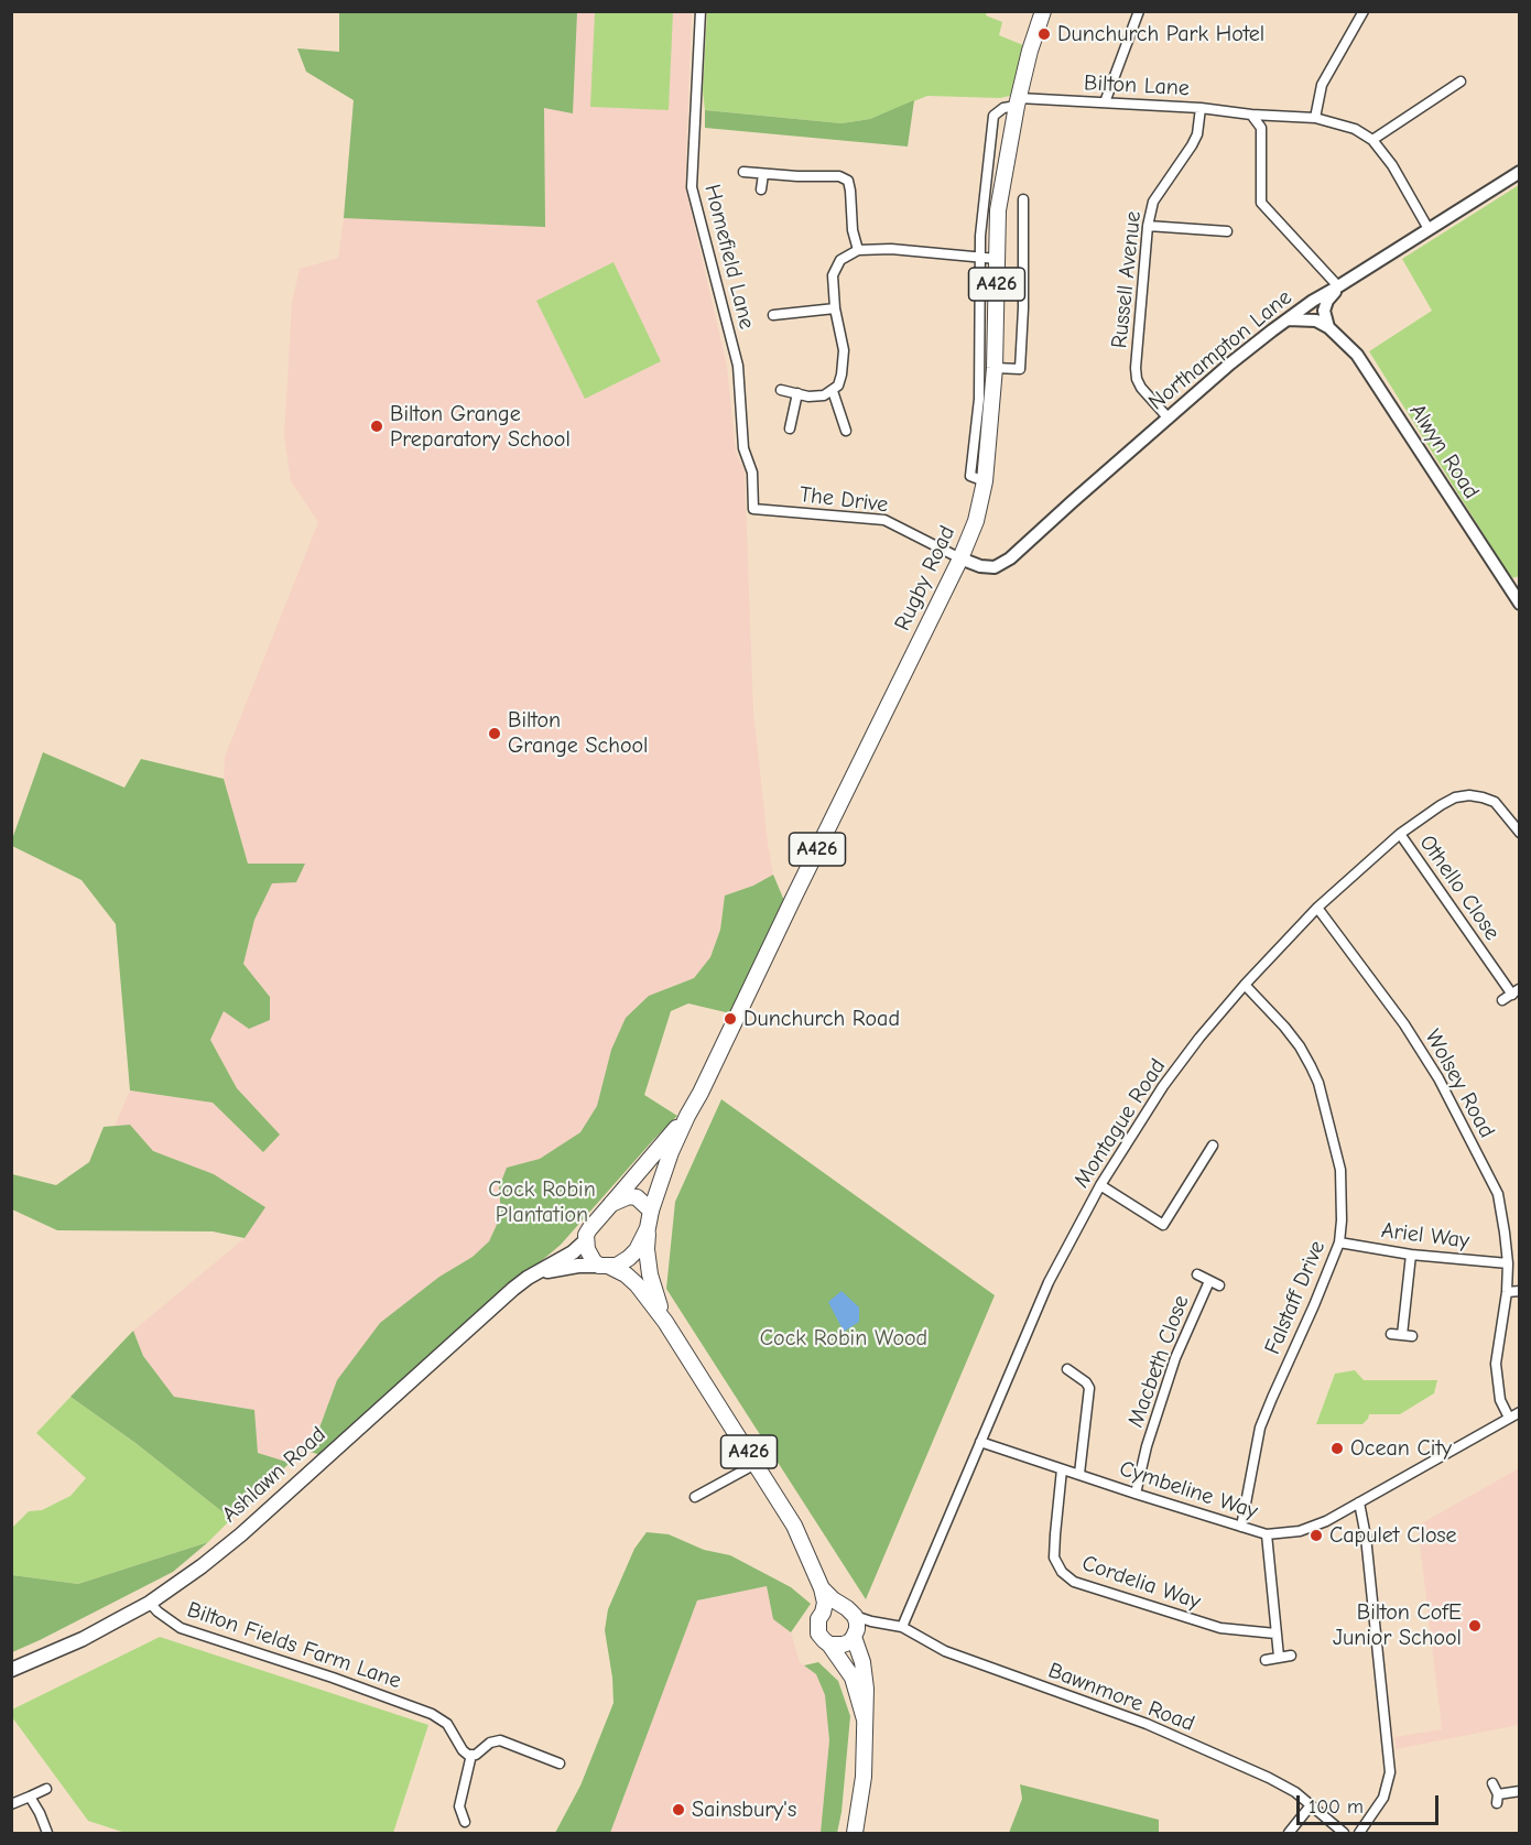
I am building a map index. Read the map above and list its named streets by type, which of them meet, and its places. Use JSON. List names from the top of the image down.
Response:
{
  "streets": {
    "main road": ["A426", "Rugby Road", "Ashlawn Road"],
    "street": [
      "Bilton Lane",
      "Homefield Lane",
      "Russell Avenue",
      "Northampton Lane",
      "Alwyn Road",
      "The Drive",
      "Othello Close",
      "Wolsey Road",
      "Montague Road",
      "Ariel Way",
      "Falstaff Drive",
      "Macbeth Close",
      "Cymbeline Way",
      "Cordelia Way",
      "Bilton Fields Farm Lane",
      "Bawnmore Road"
    ]
  },
  "crossings": [
    ["Bilton Lane", "Russell Avenue"],
    ["Bilton Lane", "Northampton Lane"],
    ["Bilton Lane", "Rugby Road"],
    ["Homefield Lane", "The Drive"],
    ["Russell Avenue", "Northampton Lane"],
    ["A426", "Rugby Road"],
    ["A426", "Ashlawn Road"],
    ["A426", "Bawnmore Road"],
    ["Northampton Lane", "The Drive"],
    ["Northampton Lane", "Rugby Road"],
    ["The Drive", "Rugby Road"],
    ["Othello Close", "Montague Road"],
    ["Wolsey Road", "Montague Road"],
    ["Wolsey Road", "Ariel Way"],
    ["Wolsey Road", "Cymbeline Way"],
    ["Montague Road", "Falstaff Drive"],
    ["Montague Road", "Cymbeline Way"],
    ["Montague Road", "Bawnmore Road"],
    ["Ariel Way", "Falstaff Drive"],
    ["Falstaff Drive", "Cymbeline Way"],
    ["Macbeth Close", "Cymbeline Way"],
    ["Ashlawn Road", "Bilton Fields Farm Lane"],
    ["Cymbeline Way", "Cordelia Way"]
  ],
  "parks": ["Cock Robin Plantation", "Cock Robin Wood"],
  "places": [
    "Dunchurch Park Hotel",
    "Bilton Grange Preparatory School",
    "Bilton Grange School",
    "Dunchurch Road",
    "Ocean City",
    "Capulet Close",
    "Bilton CofE Junior School",
    "Sainsbury's"
  ],
  "scale_bar": "100 m"
}
